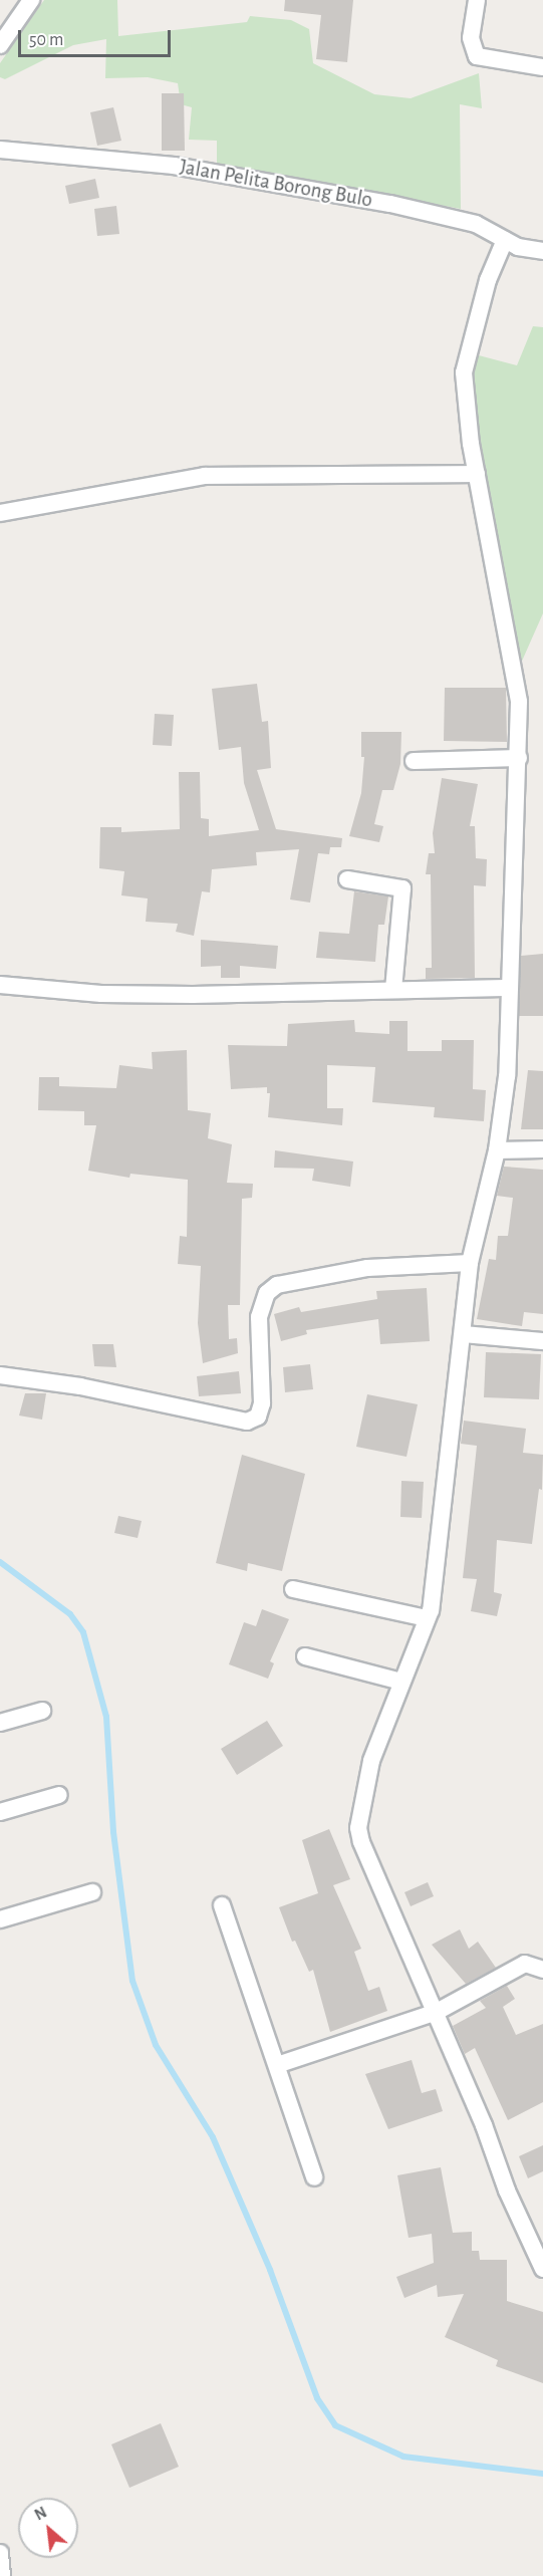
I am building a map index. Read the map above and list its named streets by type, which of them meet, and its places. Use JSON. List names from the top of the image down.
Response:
{
  "streets": {
    "street": ["Jalan Pelita Borong Bulo"]
  },
  "scale_bar": "50 m",
  "north": "top left"
}
